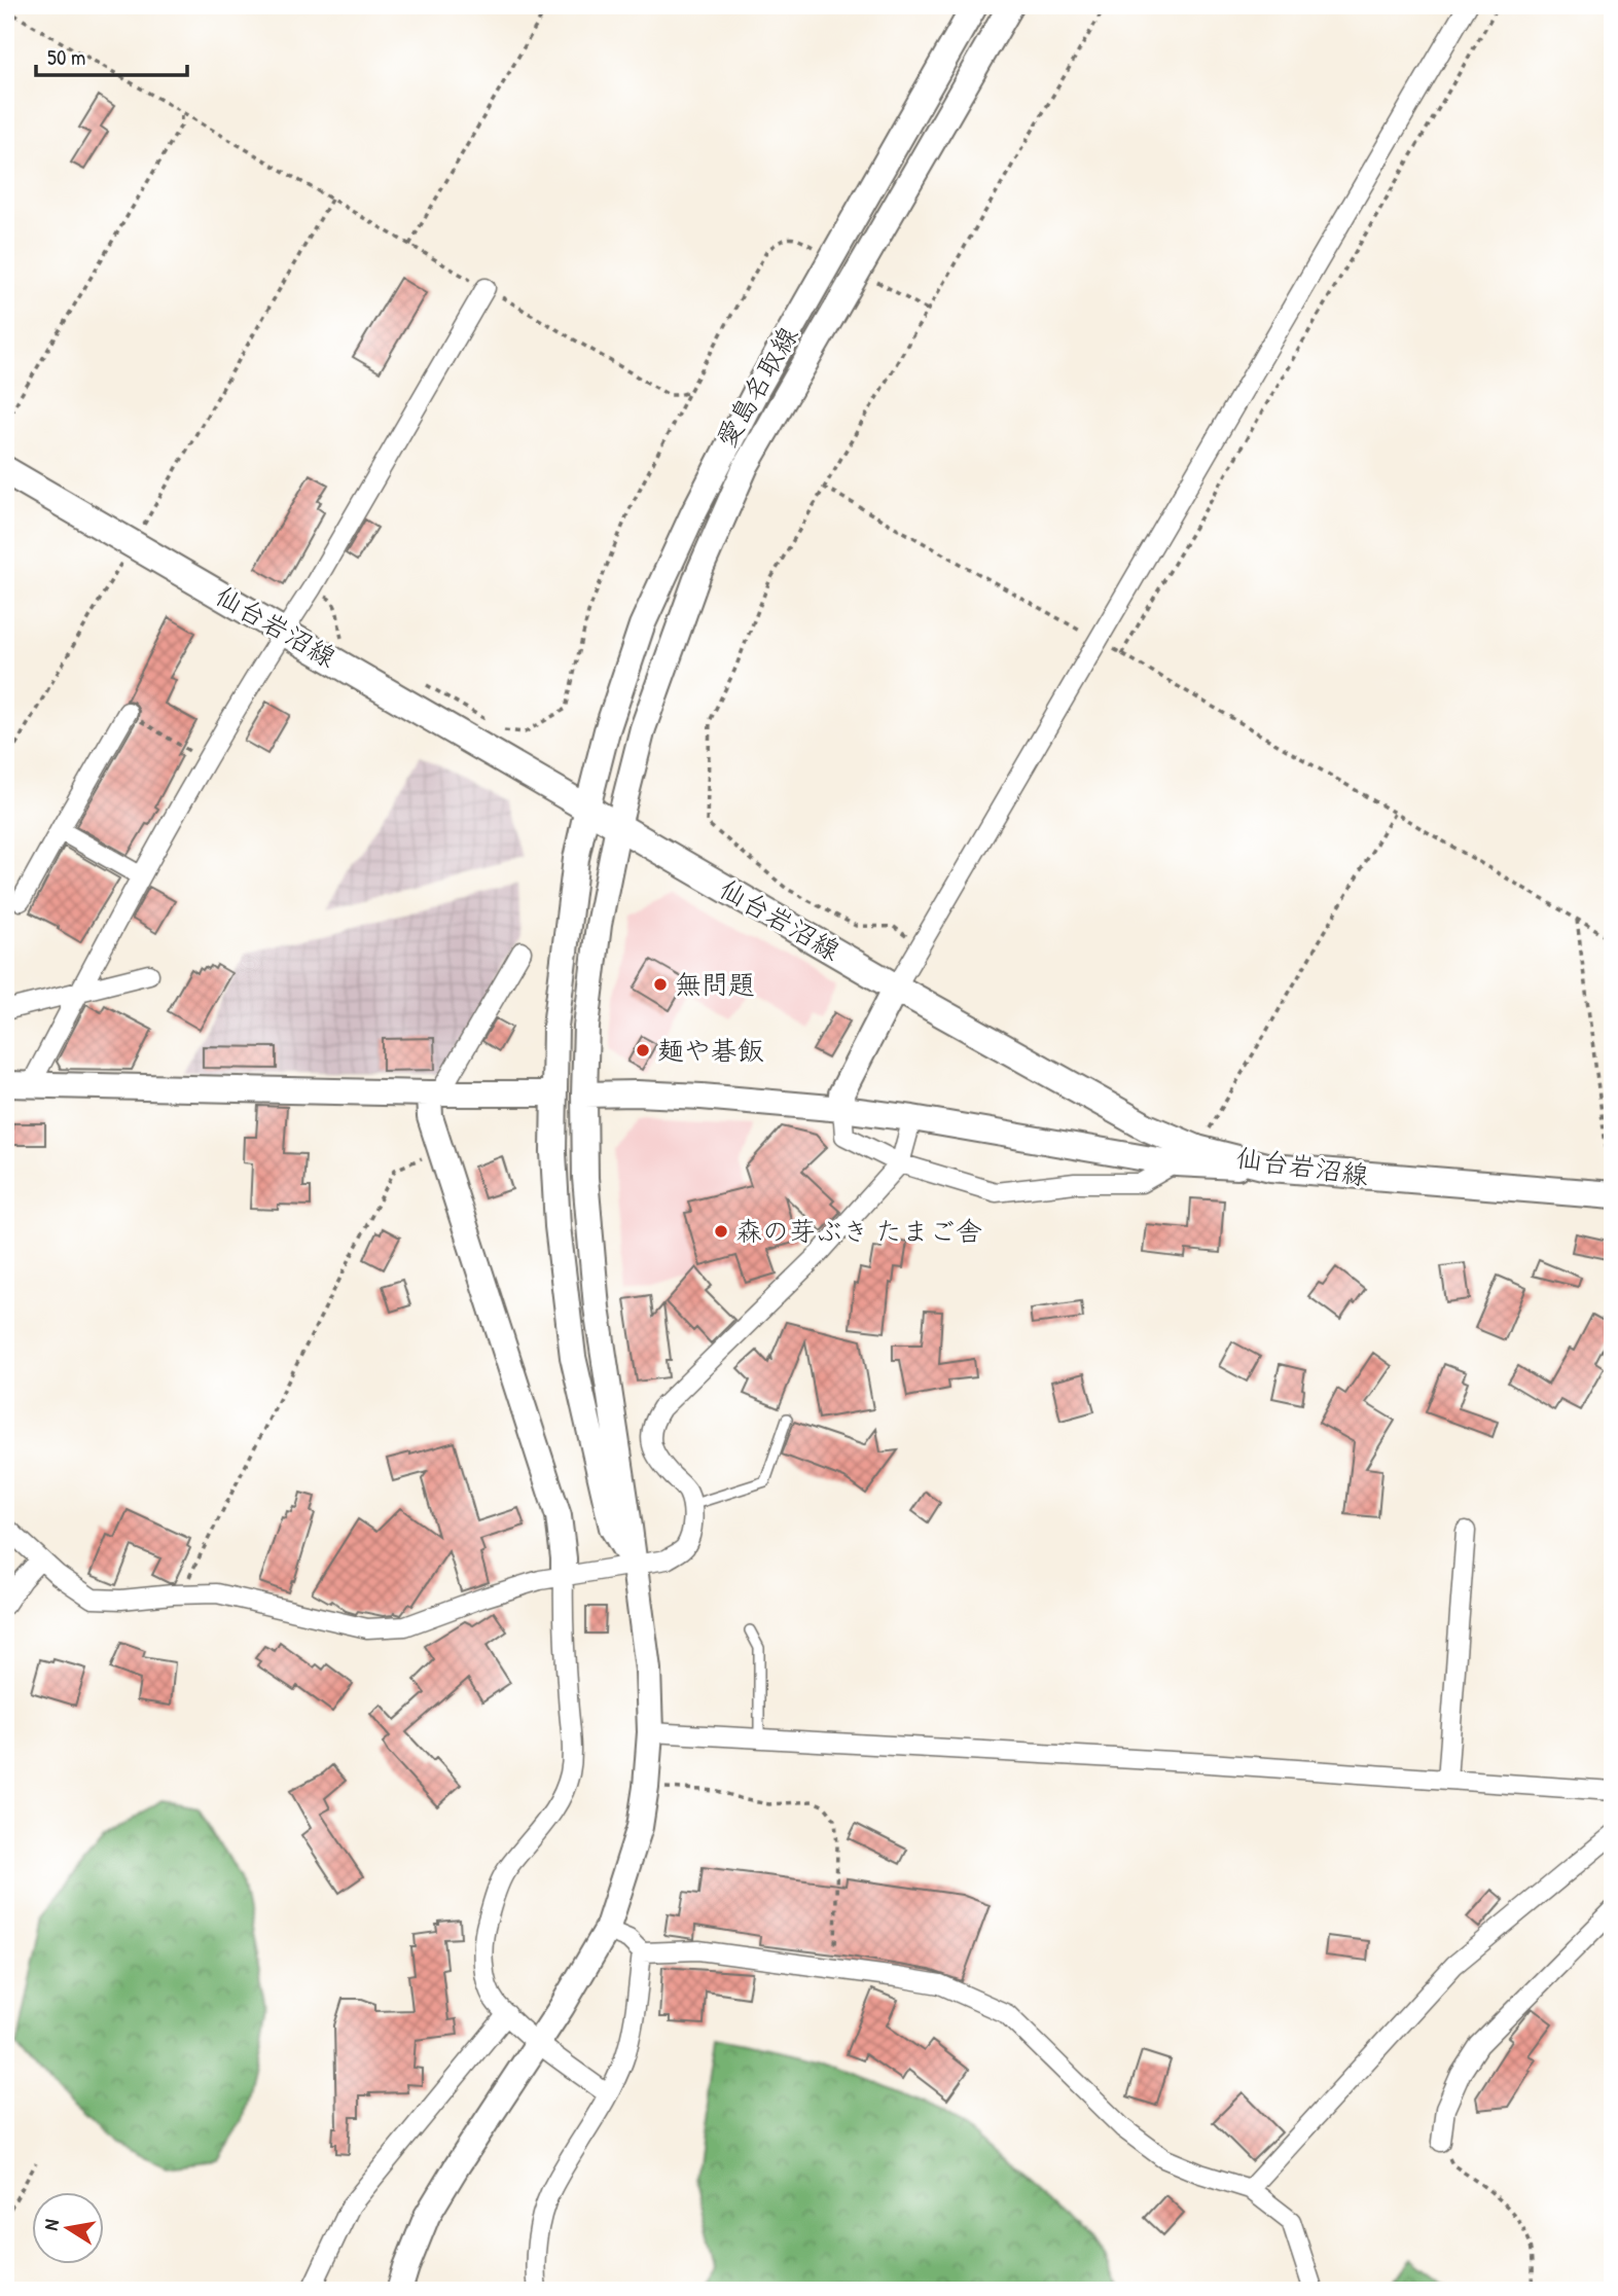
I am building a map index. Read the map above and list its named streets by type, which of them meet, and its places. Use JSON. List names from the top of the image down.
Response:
{
  "streets": {
    "main road": ["仙台岩沼線"],
    "street": ["愛島名取線"]
  },
  "crossings": [
    ["愛島名取線", "仙台岩沼線"]
  ],
  "places": ["無問題", "麺や碁飯", "森の芽ぶき たまご舎"],
  "scale_bar": "50 m",
  "north": "left"
}
